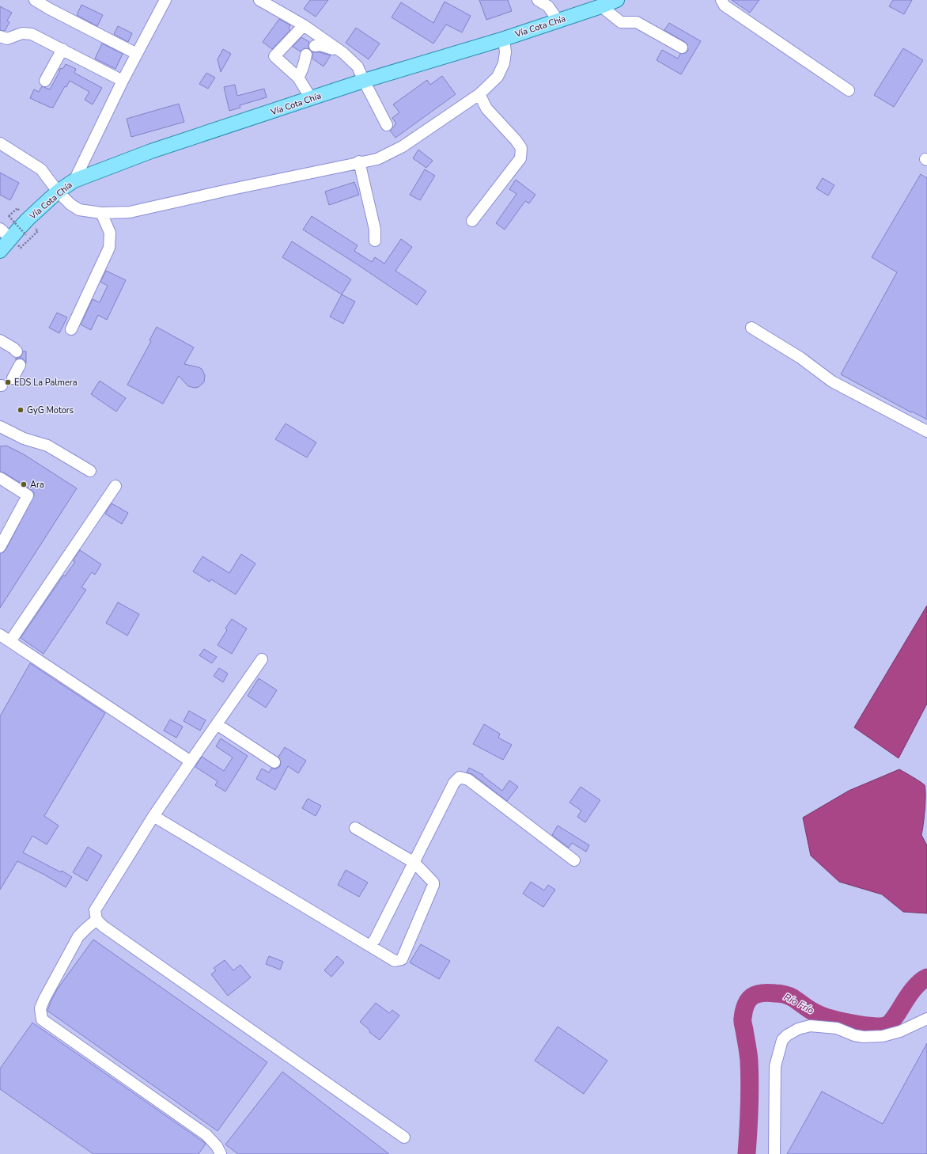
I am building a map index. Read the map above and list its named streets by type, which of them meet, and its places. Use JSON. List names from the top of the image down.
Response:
{
  "streets": {
    "main road": ["Vía Cota Chía"]
  },
  "water": ["Río Frío"],
  "places": ["EDS La Palmera", "GyG Motors", "Ara"]
}
